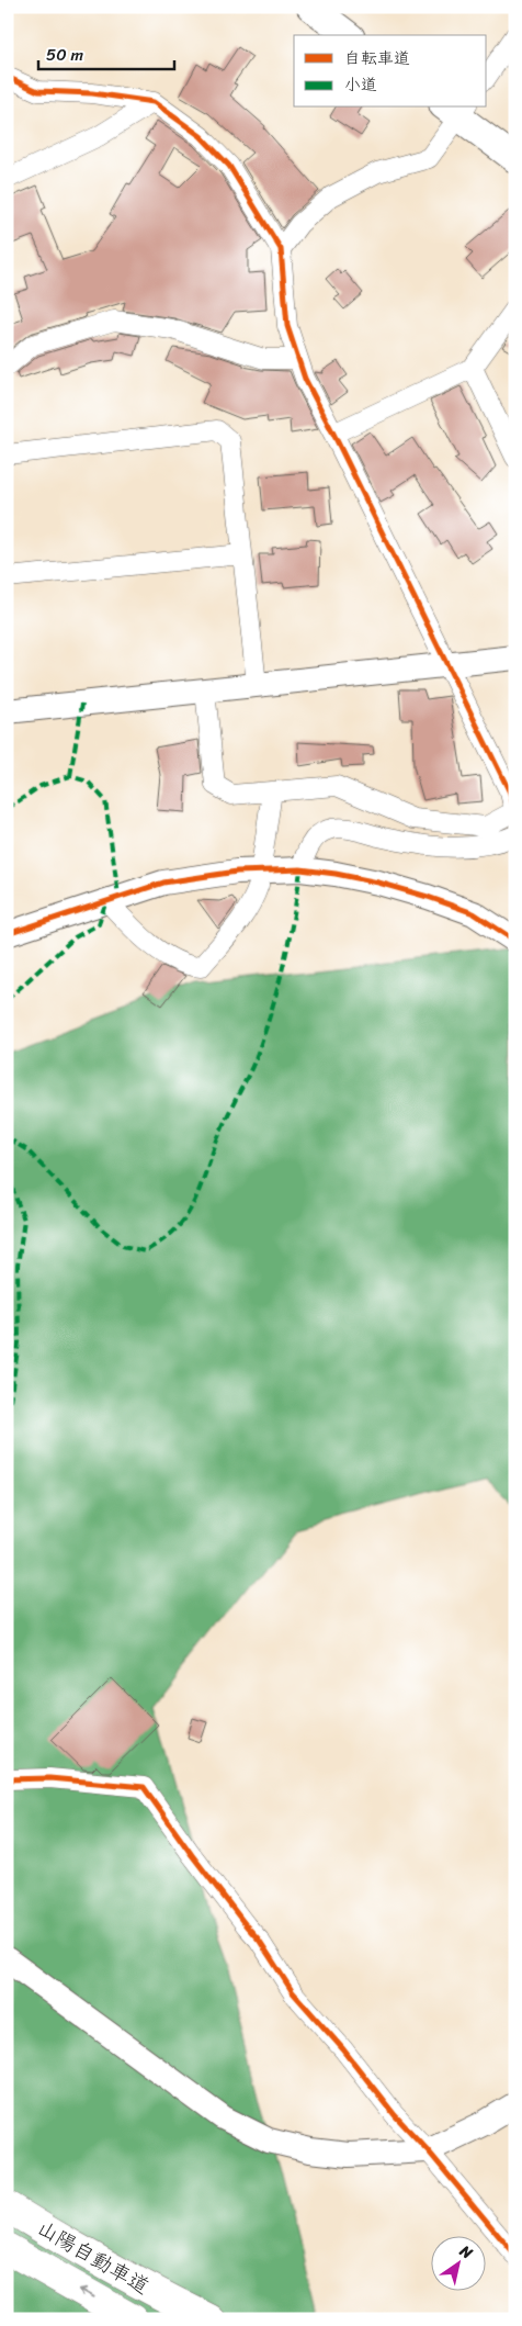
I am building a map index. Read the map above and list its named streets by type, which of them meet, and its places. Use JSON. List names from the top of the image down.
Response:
{
  "streets": {
    "highway": ["山陽自動車道"]
  },
  "legend": ["自転車道", "小道"],
  "scale_bar": "50 m",
  "north": "top right"
}
